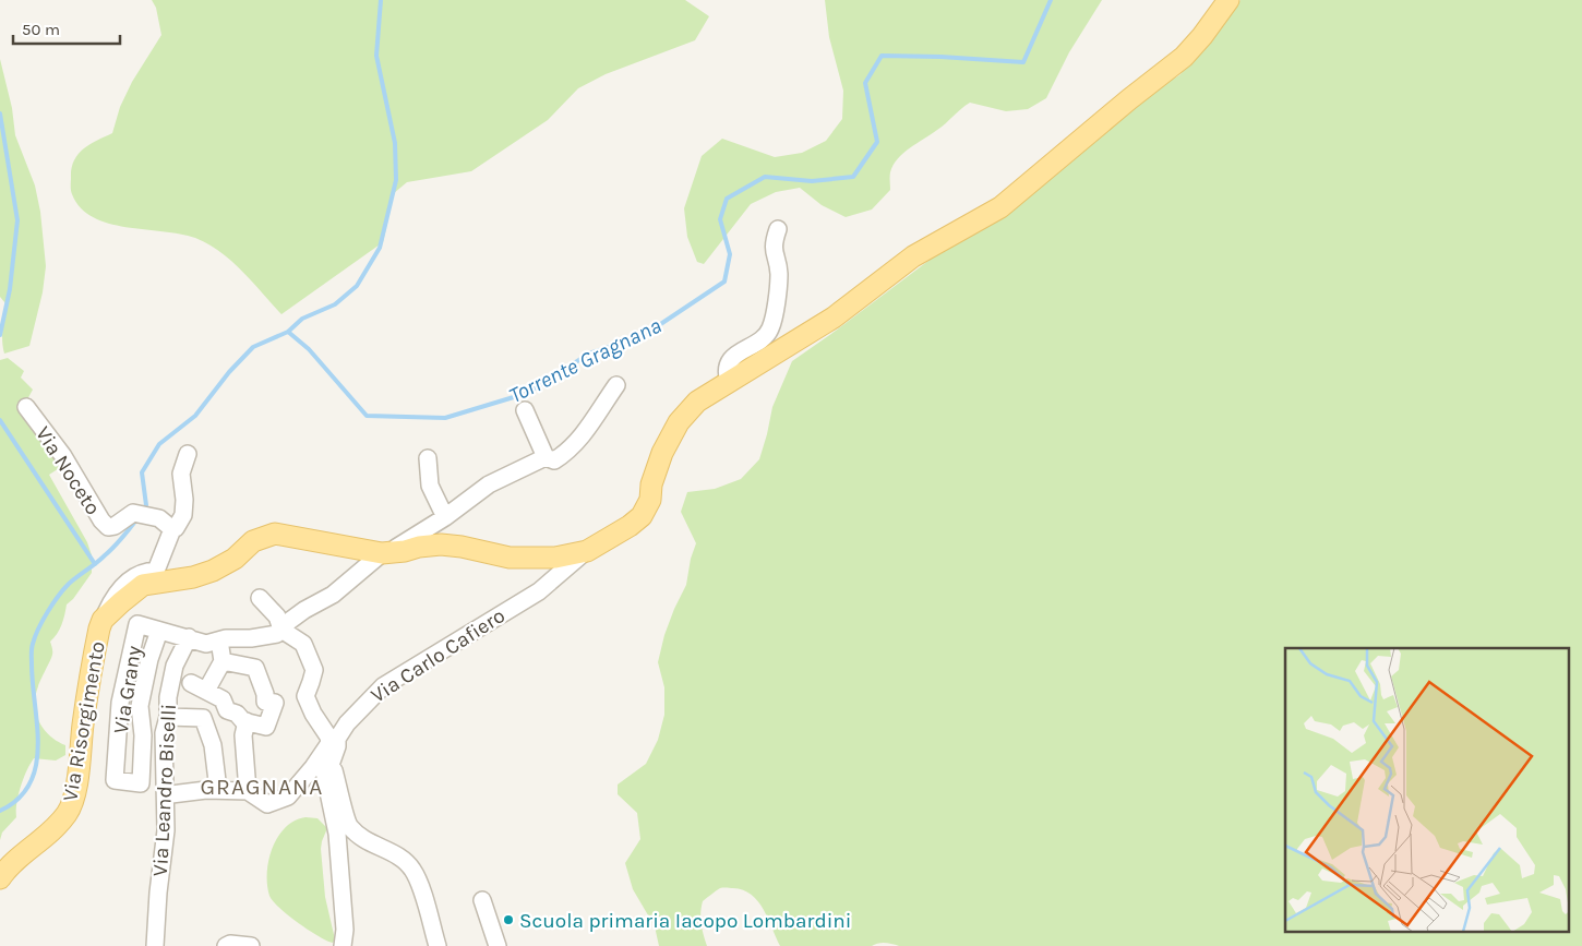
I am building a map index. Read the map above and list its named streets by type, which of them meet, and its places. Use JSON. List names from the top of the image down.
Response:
{
  "streets": {
    "main road": ["Via Risorgimento"],
    "street": [
      "Via Noceto",
      "Via Carlo Cafiero",
      "Via Grany",
      "Via Leandro Biselli"
    ]
  },
  "crossings": [
    ["Via Carlo Cafiero", "Via Risorgimento"],
    ["Via Grany", "Via Leandro Biselli"]
  ],
  "districts": ["GRAGNANA"],
  "water": ["Torrente Gragnana"],
  "places": ["Scuola primaria Iacopo Lombardini"],
  "scale_bar": "50 m"
}
